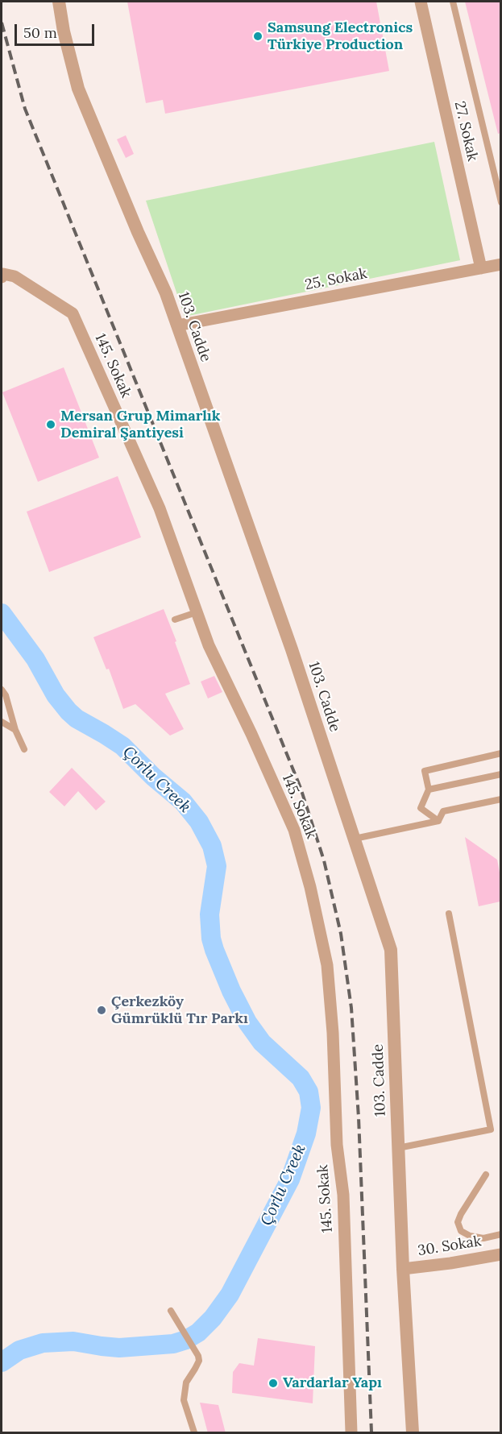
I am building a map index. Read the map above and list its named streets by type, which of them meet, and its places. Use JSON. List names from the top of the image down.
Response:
{
  "streets": {
    "street": [
      "27. Sokak",
      "25. Sokak",
      "103. Cadde",
      "145. Sokak",
      "30. Sokak"
    ]
  },
  "crossings": [
    ["27. Sokak", "25. Sokak"],
    ["25. Sokak", "103. Cadde"],
    ["103. Cadde", "30. Sokak"]
  ],
  "water": ["Çorlu Creek"],
  "places": [
    "Samsung Electronics Türkiye Production",
    "Mersan Grup Mimarlık Demiral Şantiyesi",
    "Çerkezköy Gümrüklü Tır Parkı",
    "Vardarlar Yapı"
  ],
  "scale_bar": "50 m"
}
